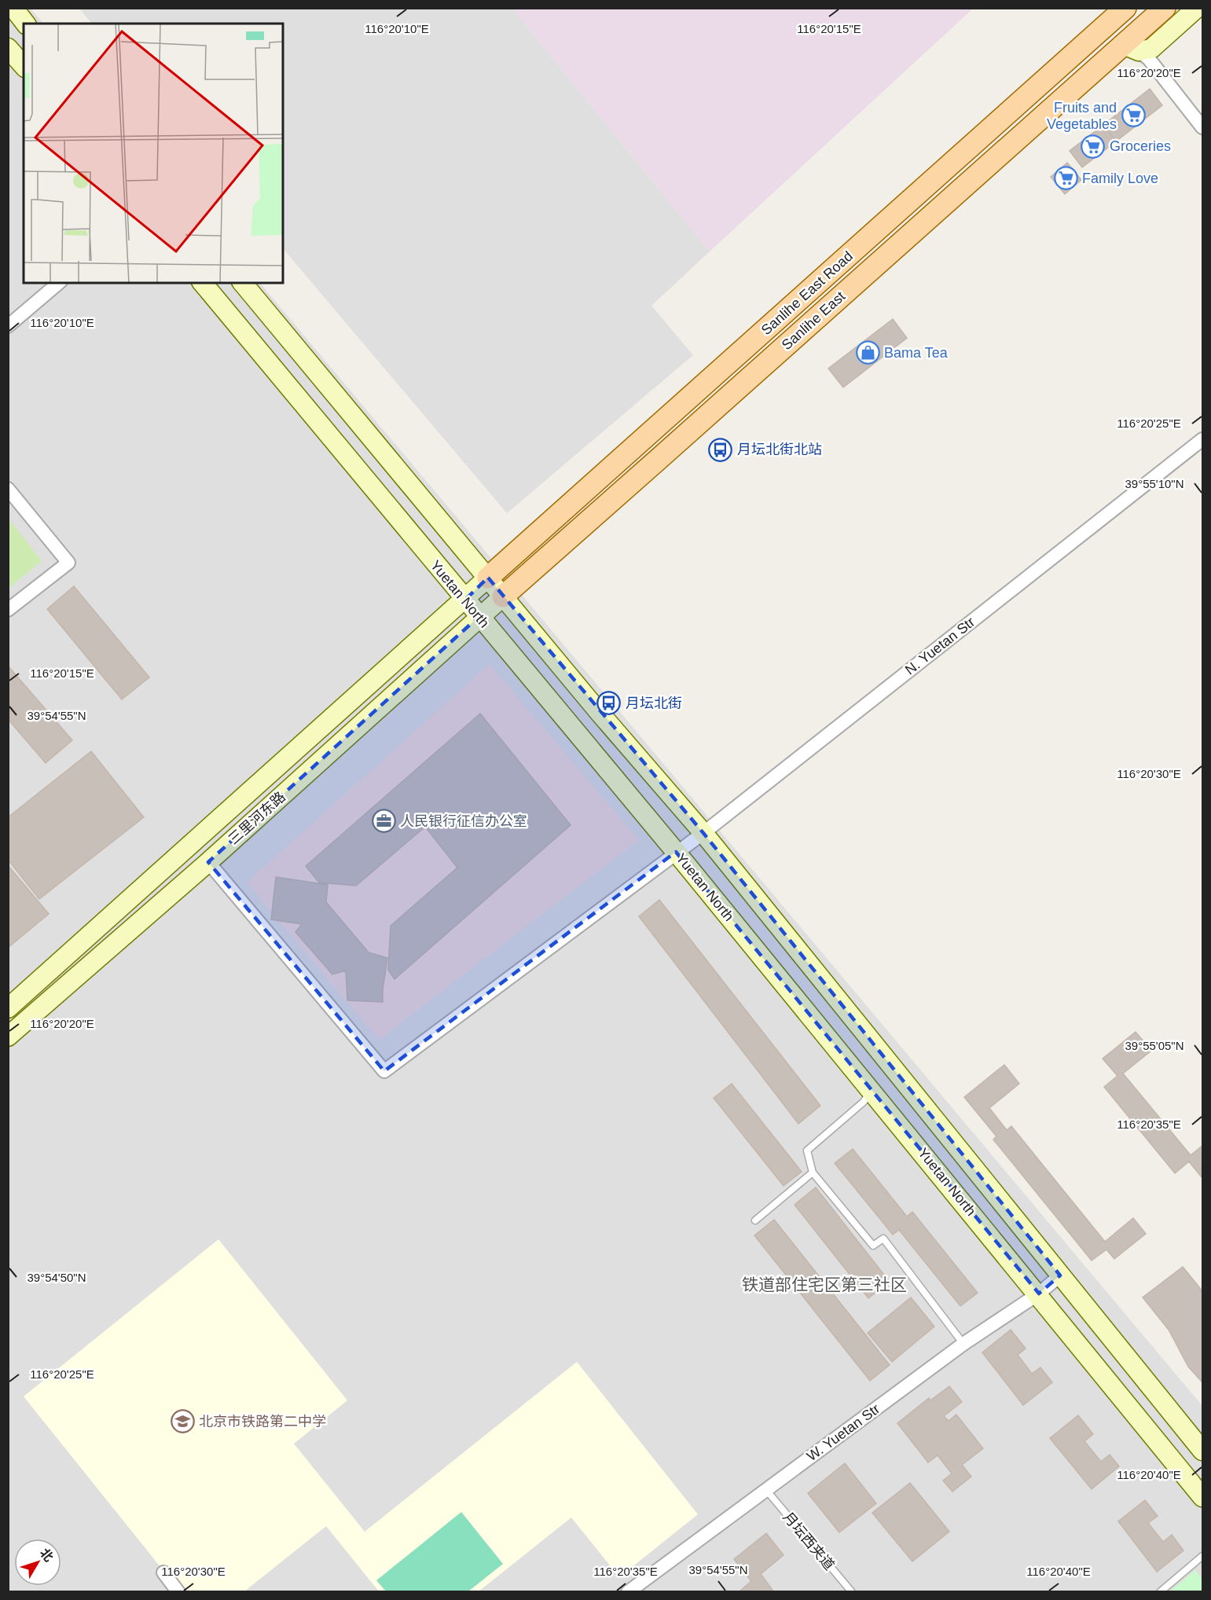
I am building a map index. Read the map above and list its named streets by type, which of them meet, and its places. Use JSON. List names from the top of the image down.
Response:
{
  "streets": {
    "main road": [
      "Sanlihe East Road",
      "Sanlihe East",
      "Yuetan North",
      "三里河东路"
    ],
    "street": ["N. Yuetan Str", "W. Yuetan Str"],
    "lane": ["月坛西夹道"]
  },
  "crossings": [
    ["Sanlihe East Road", "Yuetan North"],
    ["Sanlihe East Road", "三里河东路"],
    ["Sanlihe East", "Yuetan North"],
    ["Sanlihe East", "三里河东路"],
    ["Yuetan North", "N. Yuetan Str"],
    ["Yuetan North", "三里河东路"],
    ["Yuetan North", "W. Yuetan Str"],
    ["N. Yuetan Str", "三里河东路"],
    ["W. Yuetan Str", "月坛西夹道"]
  ],
  "districts": ["铁道部住宅区第三社区"],
  "places": {
    "supermarket": ["Fruits and Vegetables", "Groceries", "Family Love"],
    "shop": ["Bama Tea"],
    "bus stop": ["月坛北街北站", "月坛北街"],
    "office": ["人民银行征信办公室"],
    "school or university": ["北京市铁路第二中学"]
  },
  "north": "top right",
  "coordinates": [
    "116°20'10\"E",
    "116°20'15\"E",
    "116°20'20\"E",
    "116°20'25\"E",
    "39°55'10\"N",
    "39°54'55\"N",
    "116°20'30\"E",
    "39°55'05\"N",
    "116°20'35\"E",
    "39°54'50\"N",
    "116°20'40\"E"
  ]
}
